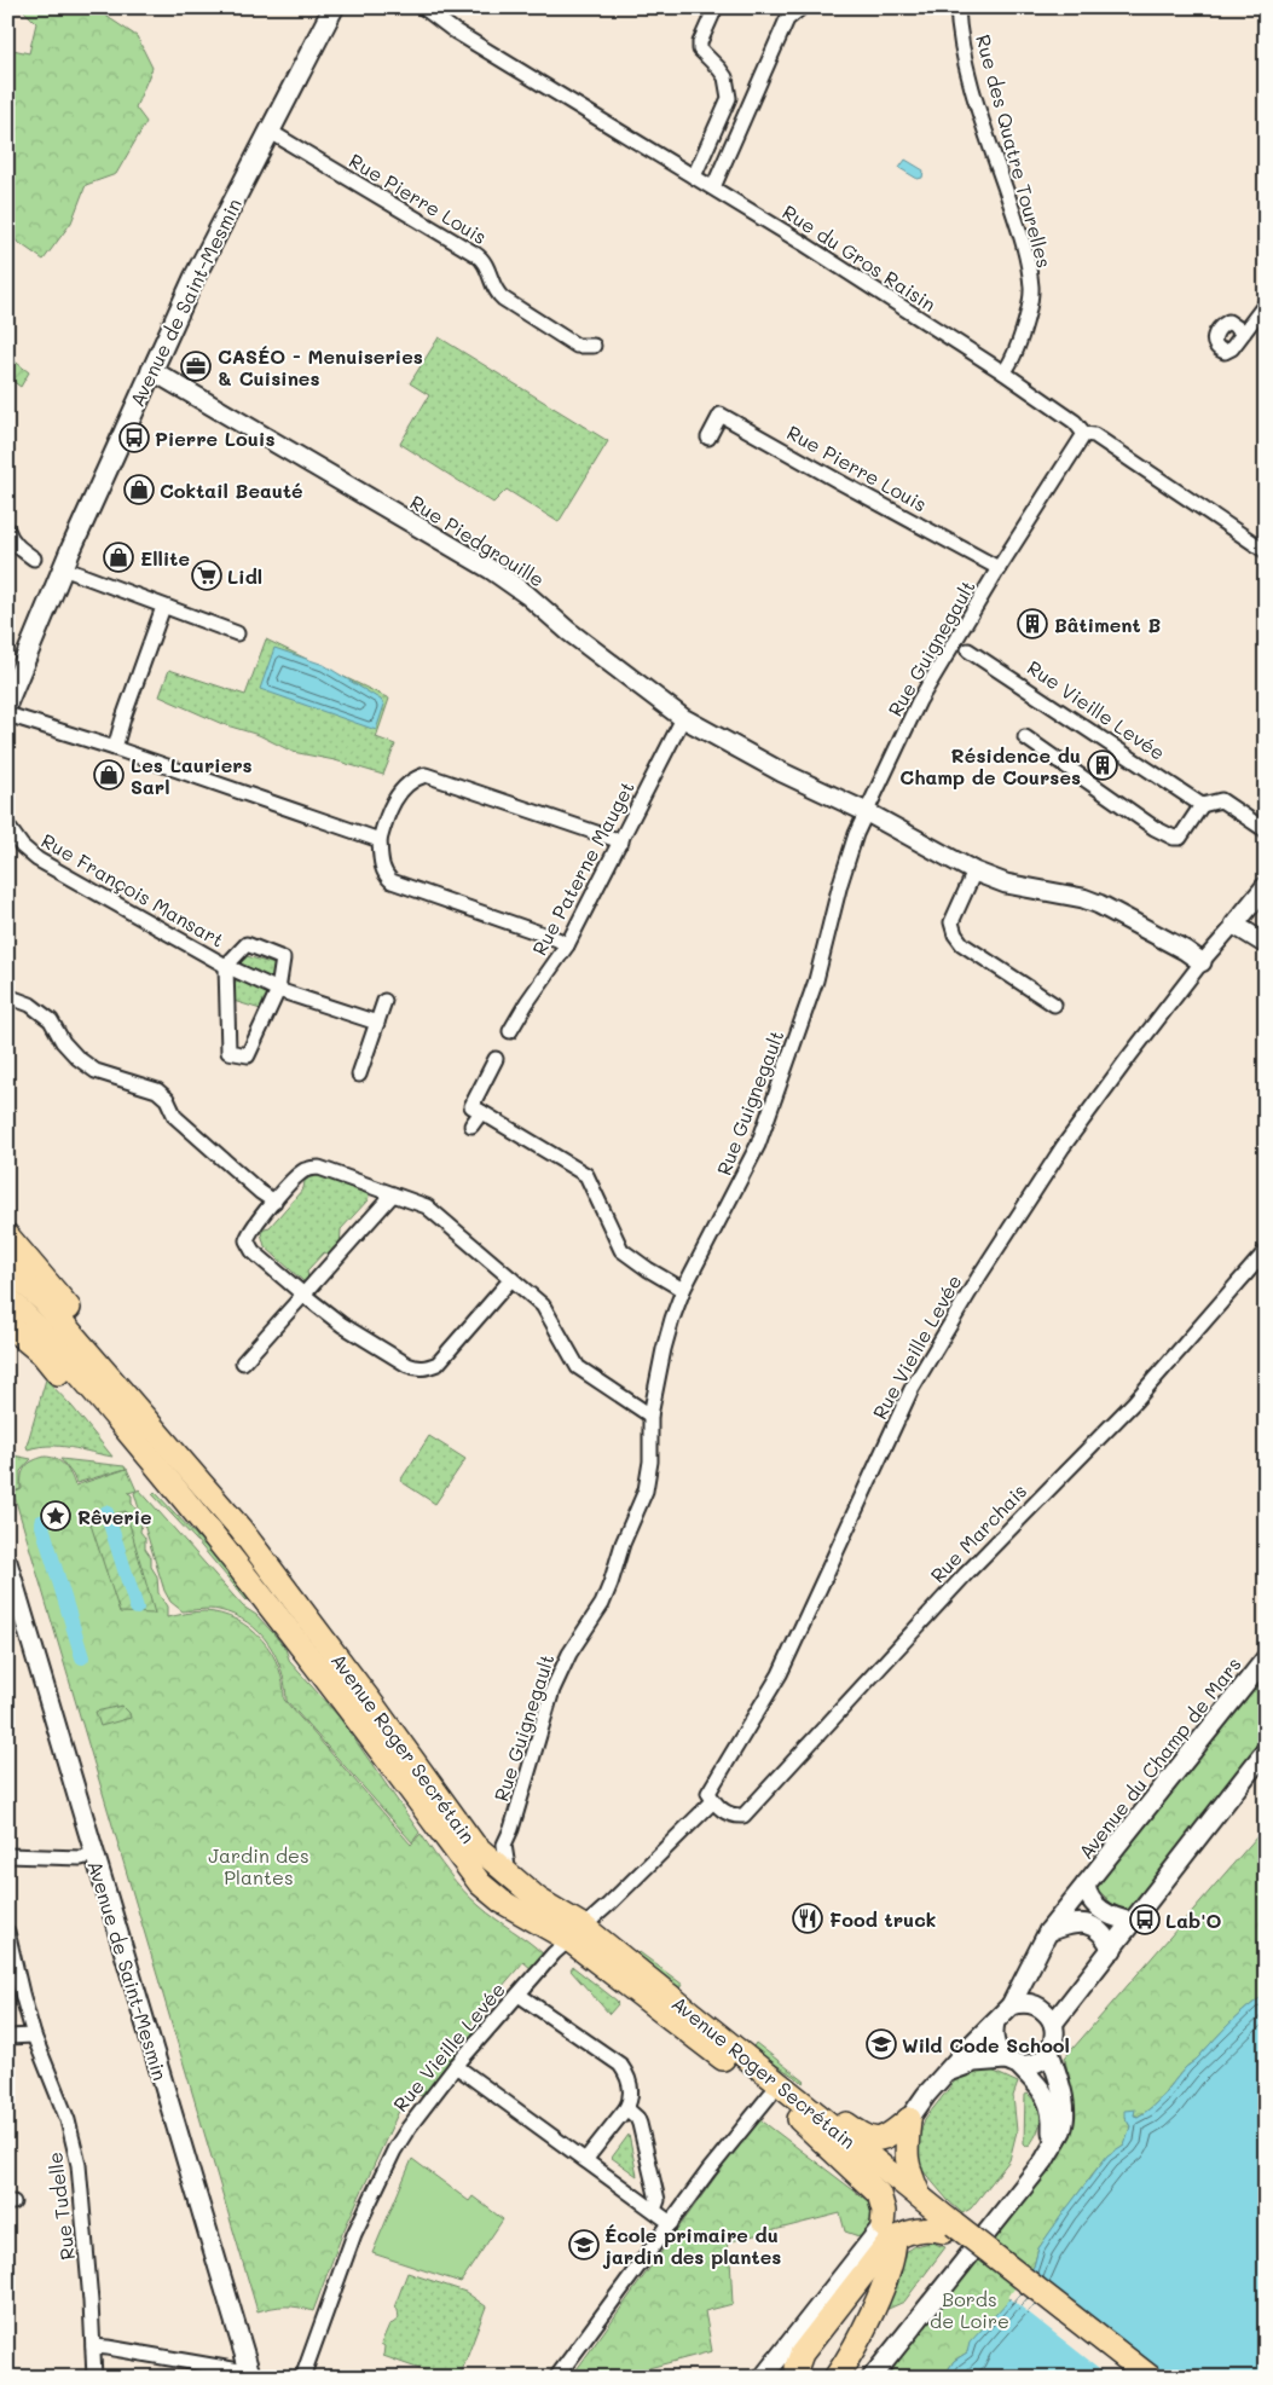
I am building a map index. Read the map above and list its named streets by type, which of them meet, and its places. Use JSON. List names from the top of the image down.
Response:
{
  "streets": {
    "main road": ["Avenue de Saint-Mesmin", "Avenue Roger Secrétain"],
    "street": [
      "Rue des Quatre Tourelles",
      "Rue Pierre Louis",
      "Rue du Gros Raisin",
      "Rue Piedgrouille",
      "Rue Guignegault",
      "Rue Vieille Levée",
      "Rue Paterne Mauget",
      "Rue François Mansart",
      "Rue Marchais",
      "Avenue du Champ de Mars",
      "Rue Tudelle"
    ]
  },
  "crossings": [
    ["Rue des Quatre Tourelles", "Rue du Gros Raisin"],
    ["Rue Pierre Louis", "Avenue de Saint-Mesmin"],
    ["Rue Pierre Louis", "Rue Guignegault"],
    ["Rue du Gros Raisin", "Rue Guignegault"],
    ["Avenue de Saint-Mesmin", "Rue Piedgrouille"],
    ["Rue Piedgrouille", "Rue Guignegault"],
    ["Rue Piedgrouille", "Rue Vieille Levée"],
    ["Rue Piedgrouille", "Rue Paterne Mauget"],
    ["Rue Guignegault", "Avenue Roger Secrétain"],
    ["Rue Vieille Levée", "Rue Marchais"],
    ["Rue Vieille Levée", "Avenue Roger Secrétain"]
  ],
  "parks": ["Jardin des Plantes", "Bords de Loire"],
  "places": {
    "office": ["CASÉO - Menuiseries & Cuisines"],
    "bus stop": ["Pierre Louis", "Lab'O"],
    "shop": ["Coktail Beauté", "Ellite", "Les Lauriers Sarl"],
    "supermarket": ["Lidl"],
    "building": ["Bâtiment B", "Résidence du Champ de Courses"],
    "place": ["Rêverie"],
    "restaurant": ["Food truck"],
    "school or university": ["Wild Code School", "École primaire du jardin des plantes"]
  }
}
